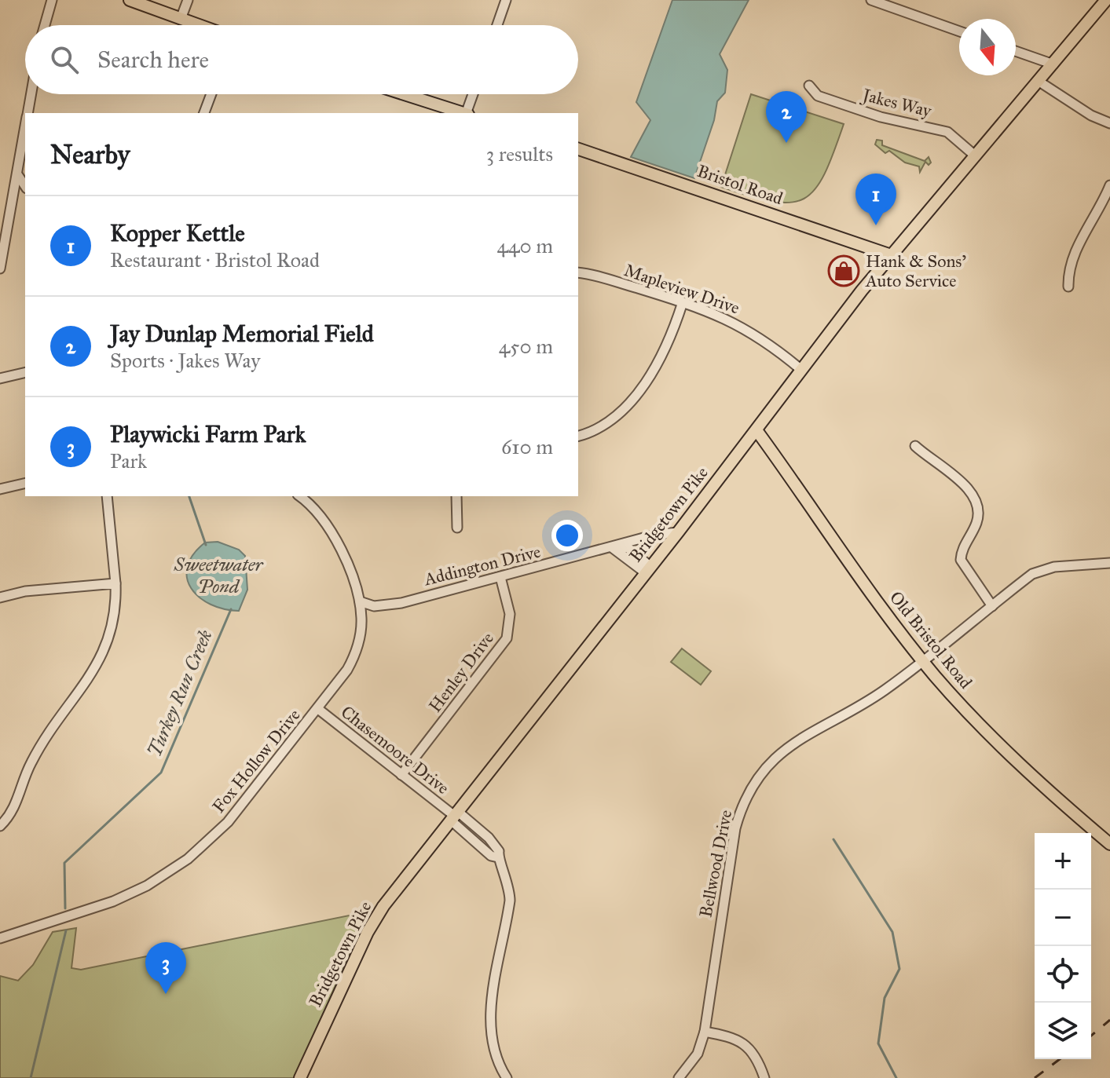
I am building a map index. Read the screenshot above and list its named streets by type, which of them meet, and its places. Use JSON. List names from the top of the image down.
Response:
{
  "streets": {
    "main road": ["Bristol Road", "Bridgetown Pike", "Old Bristol Road"],
    "street": [
      "Jakes Way",
      "Mapleview Drive",
      "Addington Drive",
      "Henley Drive",
      "Chasemoore Drive",
      "Fox Hollow Drive",
      "Bellwood Drive"
    ]
  },
  "crossings": [
    ["Jakes Way", "Bridgetown Pike"],
    ["Bristol Road", "Bridgetown Pike"],
    ["Mapleview Drive", "Bridgetown Pike"],
    ["Bridgetown Pike", "Addington Drive"],
    ["Bridgetown Pike", "Old Bristol Road"],
    ["Bridgetown Pike", "Chasemoore Drive"],
    ["Addington Drive", "Henley Drive"],
    ["Addington Drive", "Fox Hollow Drive"],
    ["Old Bristol Road", "Bellwood Drive"],
    ["Henley Drive", "Chasemoore Drive"],
    ["Chasemoore Drive", "Fox Hollow Drive"]
  ],
  "water": ["Sweetwater Pond", "Turkey Run Creek"],
  "places": {
    "shop": ["Hank & Sons' Auto Service"]
  },
  "north": "bottom",
  "page": {
    "search": "Search here",
    "pins": ["2", "1", "3"],
    "heading": ["Nearby", "3 results"],
    "list": [
      {
        "mark": "1",
        "name": "Kopper Kettle",
        "note": "Restaurant · Bristol Road",
        "value": "440 m"
      },
      {
        "mark": "2",
        "name": "Jay Dunlap Memorial Field",
        "note": "Sports · Jakes Way",
        "value": "450 m"
      },
      {
        "mark": "3",
        "name": "Playwicki Farm Park",
        "note": "Park",
        "value": "610 m"
      }
    ],
    "map_buttons": ["+", "−"]
  }
}
